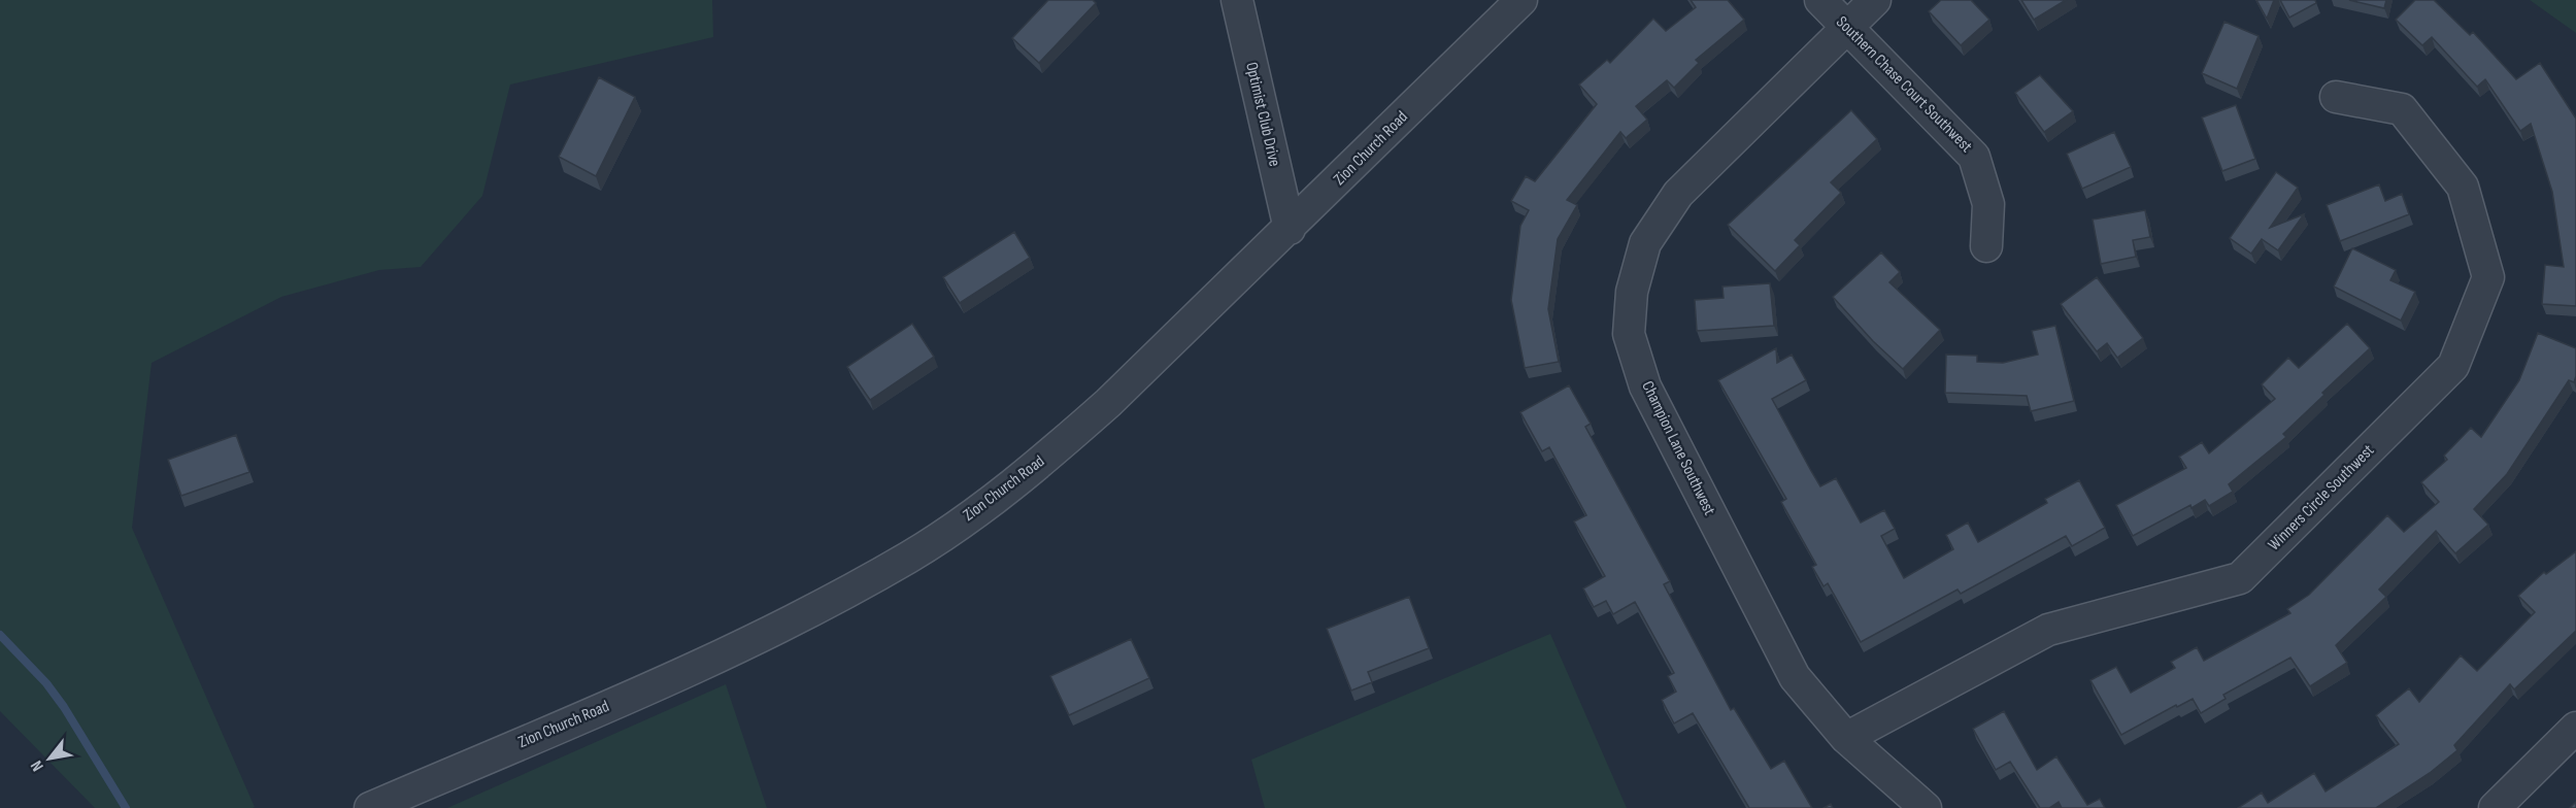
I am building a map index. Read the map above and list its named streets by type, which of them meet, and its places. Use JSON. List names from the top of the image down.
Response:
{
  "streets": {
    "street": [
      "Southern Chase Court Southwest",
      "Optimist Club Drive",
      "Zion Church Road",
      "Champion Lane Southwest",
      "Winners Circle Southwest"
    ]
  },
  "crossings": [
    ["Southern Chase Court Southwest", "Champion Lane Southwest"],
    ["Optimist Club Drive", "Zion Church Road"],
    ["Champion Lane Southwest", "Winners Circle Southwest"]
  ],
  "north": "bottom left"
}
